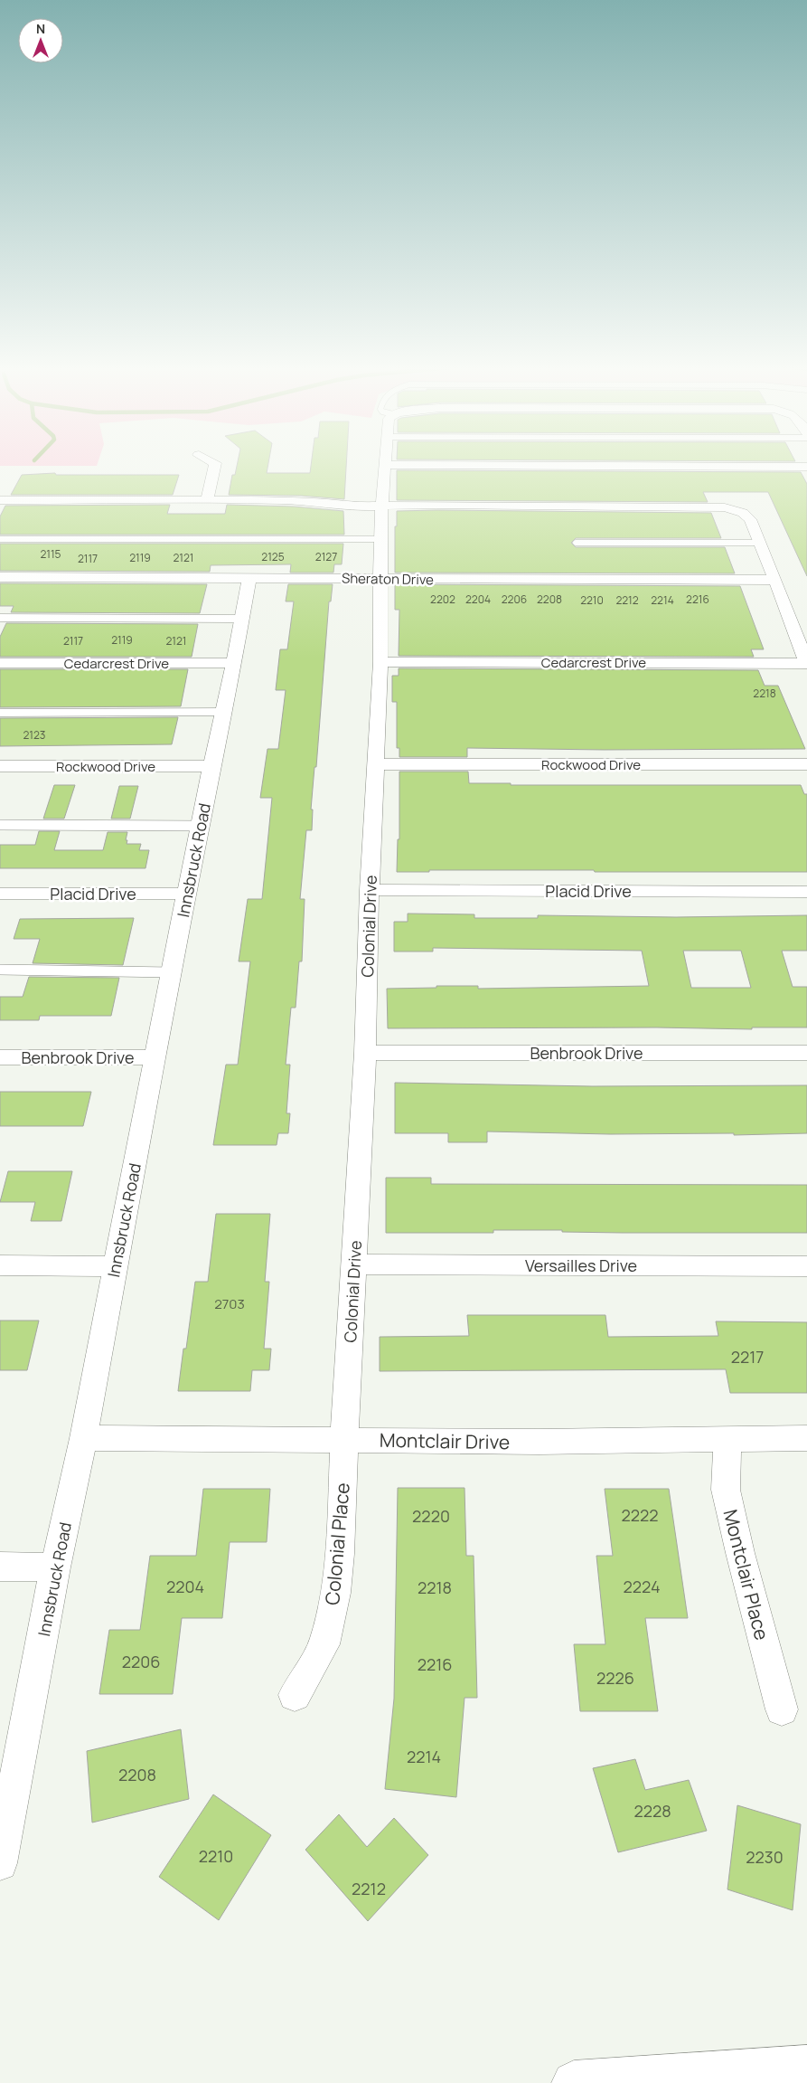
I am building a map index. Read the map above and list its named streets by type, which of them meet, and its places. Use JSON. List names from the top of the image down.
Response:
{
  "streets": {
    "street": [
      "Sheraton Drive",
      "Cedarcrest Drive",
      "Rockwood Drive",
      "Innsbruck Road",
      "Placid Drive",
      "Colonial Drive",
      "Benbrook Drive",
      "Versailles Drive",
      "Montclair Drive",
      "Colonial Place",
      "Montclair Place"
    ]
  },
  "crossings": [
    ["Sheraton Drive", "Innsbruck Road"],
    ["Sheraton Drive", "Colonial Drive"],
    ["Cedarcrest Drive", "Innsbruck Road"],
    ["Cedarcrest Drive", "Colonial Drive"],
    ["Rockwood Drive", "Innsbruck Road"],
    ["Rockwood Drive", "Colonial Drive"],
    ["Innsbruck Road", "Placid Drive"],
    ["Innsbruck Road", "Benbrook Drive"],
    ["Innsbruck Road", "Montclair Drive"],
    ["Placid Drive", "Colonial Drive"],
    ["Colonial Drive", "Benbrook Drive"],
    ["Colonial Drive", "Versailles Drive"],
    ["Colonial Drive", "Montclair Drive"],
    ["Colonial Drive", "Colonial Place"],
    ["Montclair Drive", "Colonial Place"],
    ["Montclair Drive", "Montclair Place"]
  ],
  "house_numbers": [
    "2115",
    "2125",
    "2127",
    "2119",
    "2121",
    "2117",
    "2202",
    "2204",
    "2206",
    "2208",
    "2216",
    "2210",
    "2212",
    "2214",
    "2119",
    "2117",
    "2121",
    "2218",
    "2123",
    "2703",
    "2217",
    "2222",
    "2220",
    "2204",
    "2224",
    "2218",
    "2206",
    "2216",
    "2226",
    "2214",
    "2208",
    "2228",
    "2210",
    "2230",
    "2212"
  ],
  "north": "top"
}
